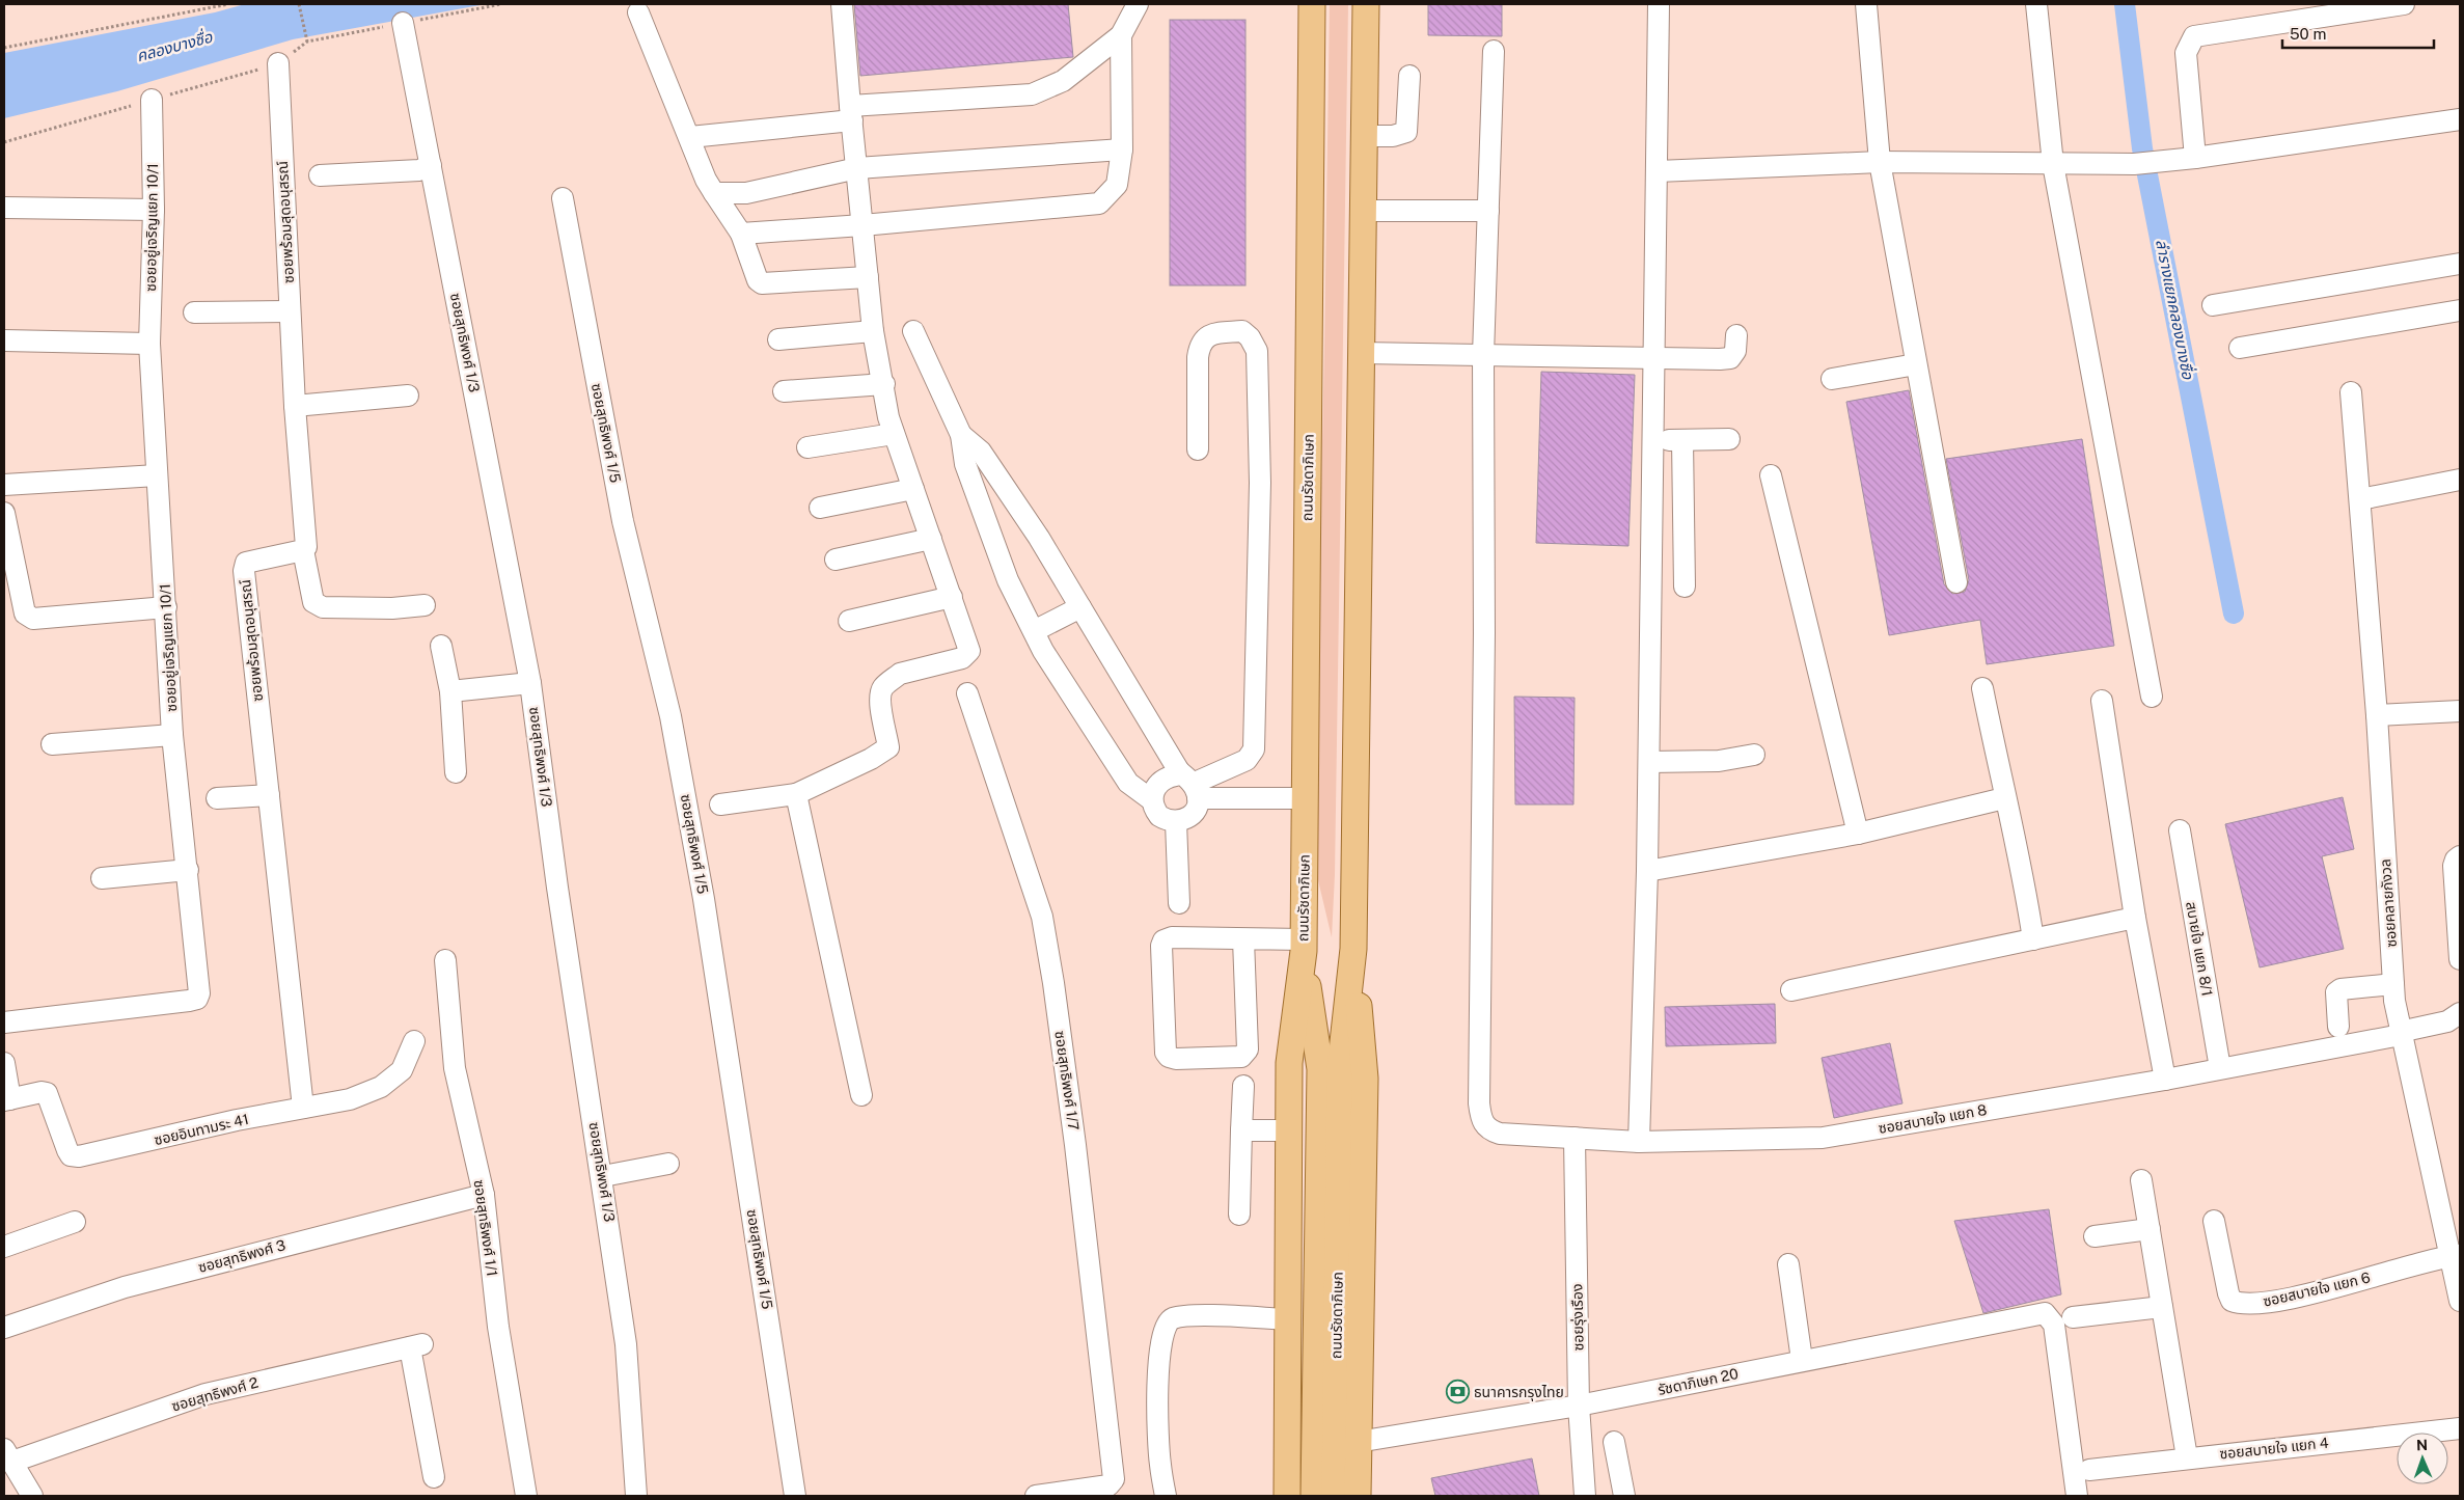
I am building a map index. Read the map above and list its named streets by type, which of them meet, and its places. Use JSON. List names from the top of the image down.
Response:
{
  "streets": {
    "main road": ["ถนนรัชดาภิเษก"],
    "street": [
      "ซอยพร้อมสุดอนุสรณ์",
      "ซอยอยู่เจริญแยก 10/1",
      "ซอยสุทธิพงศ์ 1/3",
      "ซอยสุทธิพงศ์ 1/5",
      "ซอยคลายกังวล",
      "สบายใจ แยก 8/1",
      "ซอยสุทธิพงศ์ 1/7",
      "ซอยสบายใจ แยก 8",
      "ซอยอินทามระ 41",
      "ซอยสุทธิพงศ์ 1/1",
      "ซอยสุทธิพงศ์ 3",
      "ซอยสบายใจ แยก 6",
      "ซอยรุ่งเรือง",
      "รัชดาภิเษก 20",
      "ซอยสุทธิพงศ์ 2",
      "ซอยสบายใจ แยก 4"
    ]
  },
  "crossings": [
    ["ซอยพร้อมสุดอนุสรณ์", "ซอยอินทามระ 41"],
    ["ถนนรัชดาภิเษก", "รัชดาภิเษก 20"],
    ["ซอยคลายกังวล", "ซอยสบายใจ แยก 8"],
    ["ซอยคลายกังวล", "ซอยสบายใจ แยก 6"],
    ["สบายใจ แยก 8/1", "ซอยสบายใจ แยก 8"],
    ["ซอยสบายใจ แยก 8", "ซอยรุ่งเรือง"],
    ["ซอยสุทธิพงศ์ 1/1", "ซอยสุทธิพงศ์ 3"],
    ["ซอยรุ่งเรือง", "รัชดาภิเษก 20"]
  ],
  "water": ["คลองบางซื่อ", "ลำรางแยกคลองบางซื่อ"],
  "places": {
    "bank": ["ธนาคารกรุงไทย"]
  },
  "scale_bar": "50 m",
  "north": "top"
}
